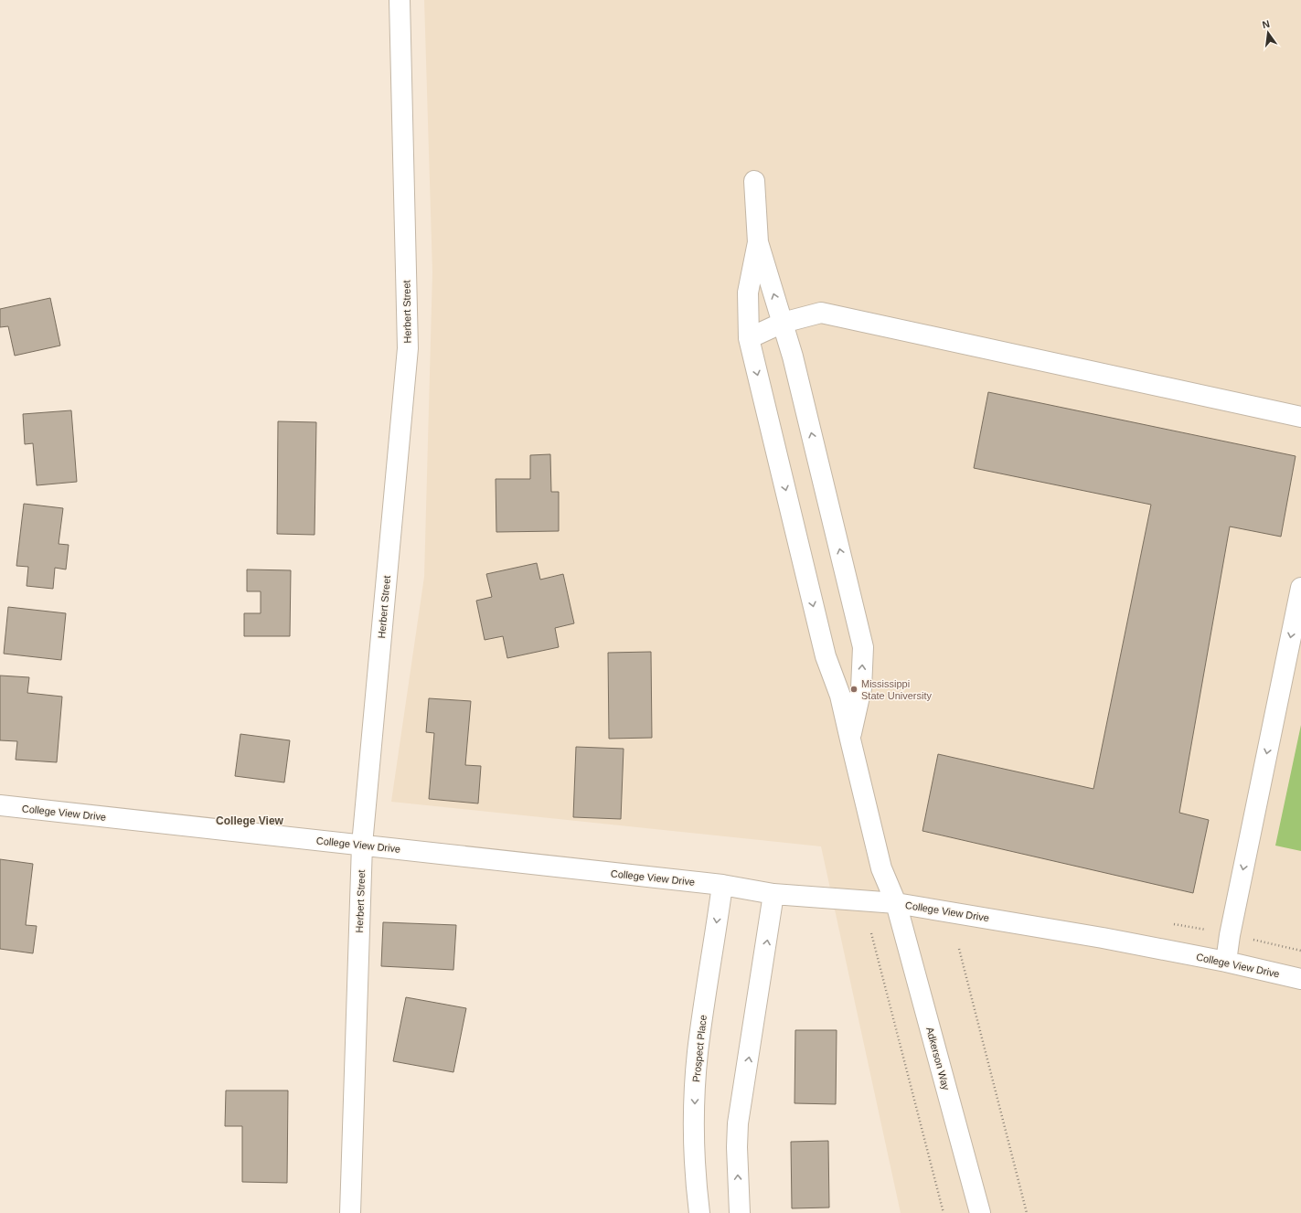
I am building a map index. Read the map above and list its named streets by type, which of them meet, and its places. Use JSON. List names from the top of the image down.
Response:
{
  "streets": {
    "street": [
      "Herbert Street",
      "College View Drive",
      "Prospect Place",
      "Adkerson Way"
    ]
  },
  "crossings": [
    ["Herbert Street", "College View Drive"],
    ["College View Drive", "Prospect Place"],
    ["College View Drive", "Adkerson Way"]
  ],
  "districts": ["College View"],
  "places": ["Mississippi State University"],
  "north": "top"
}
